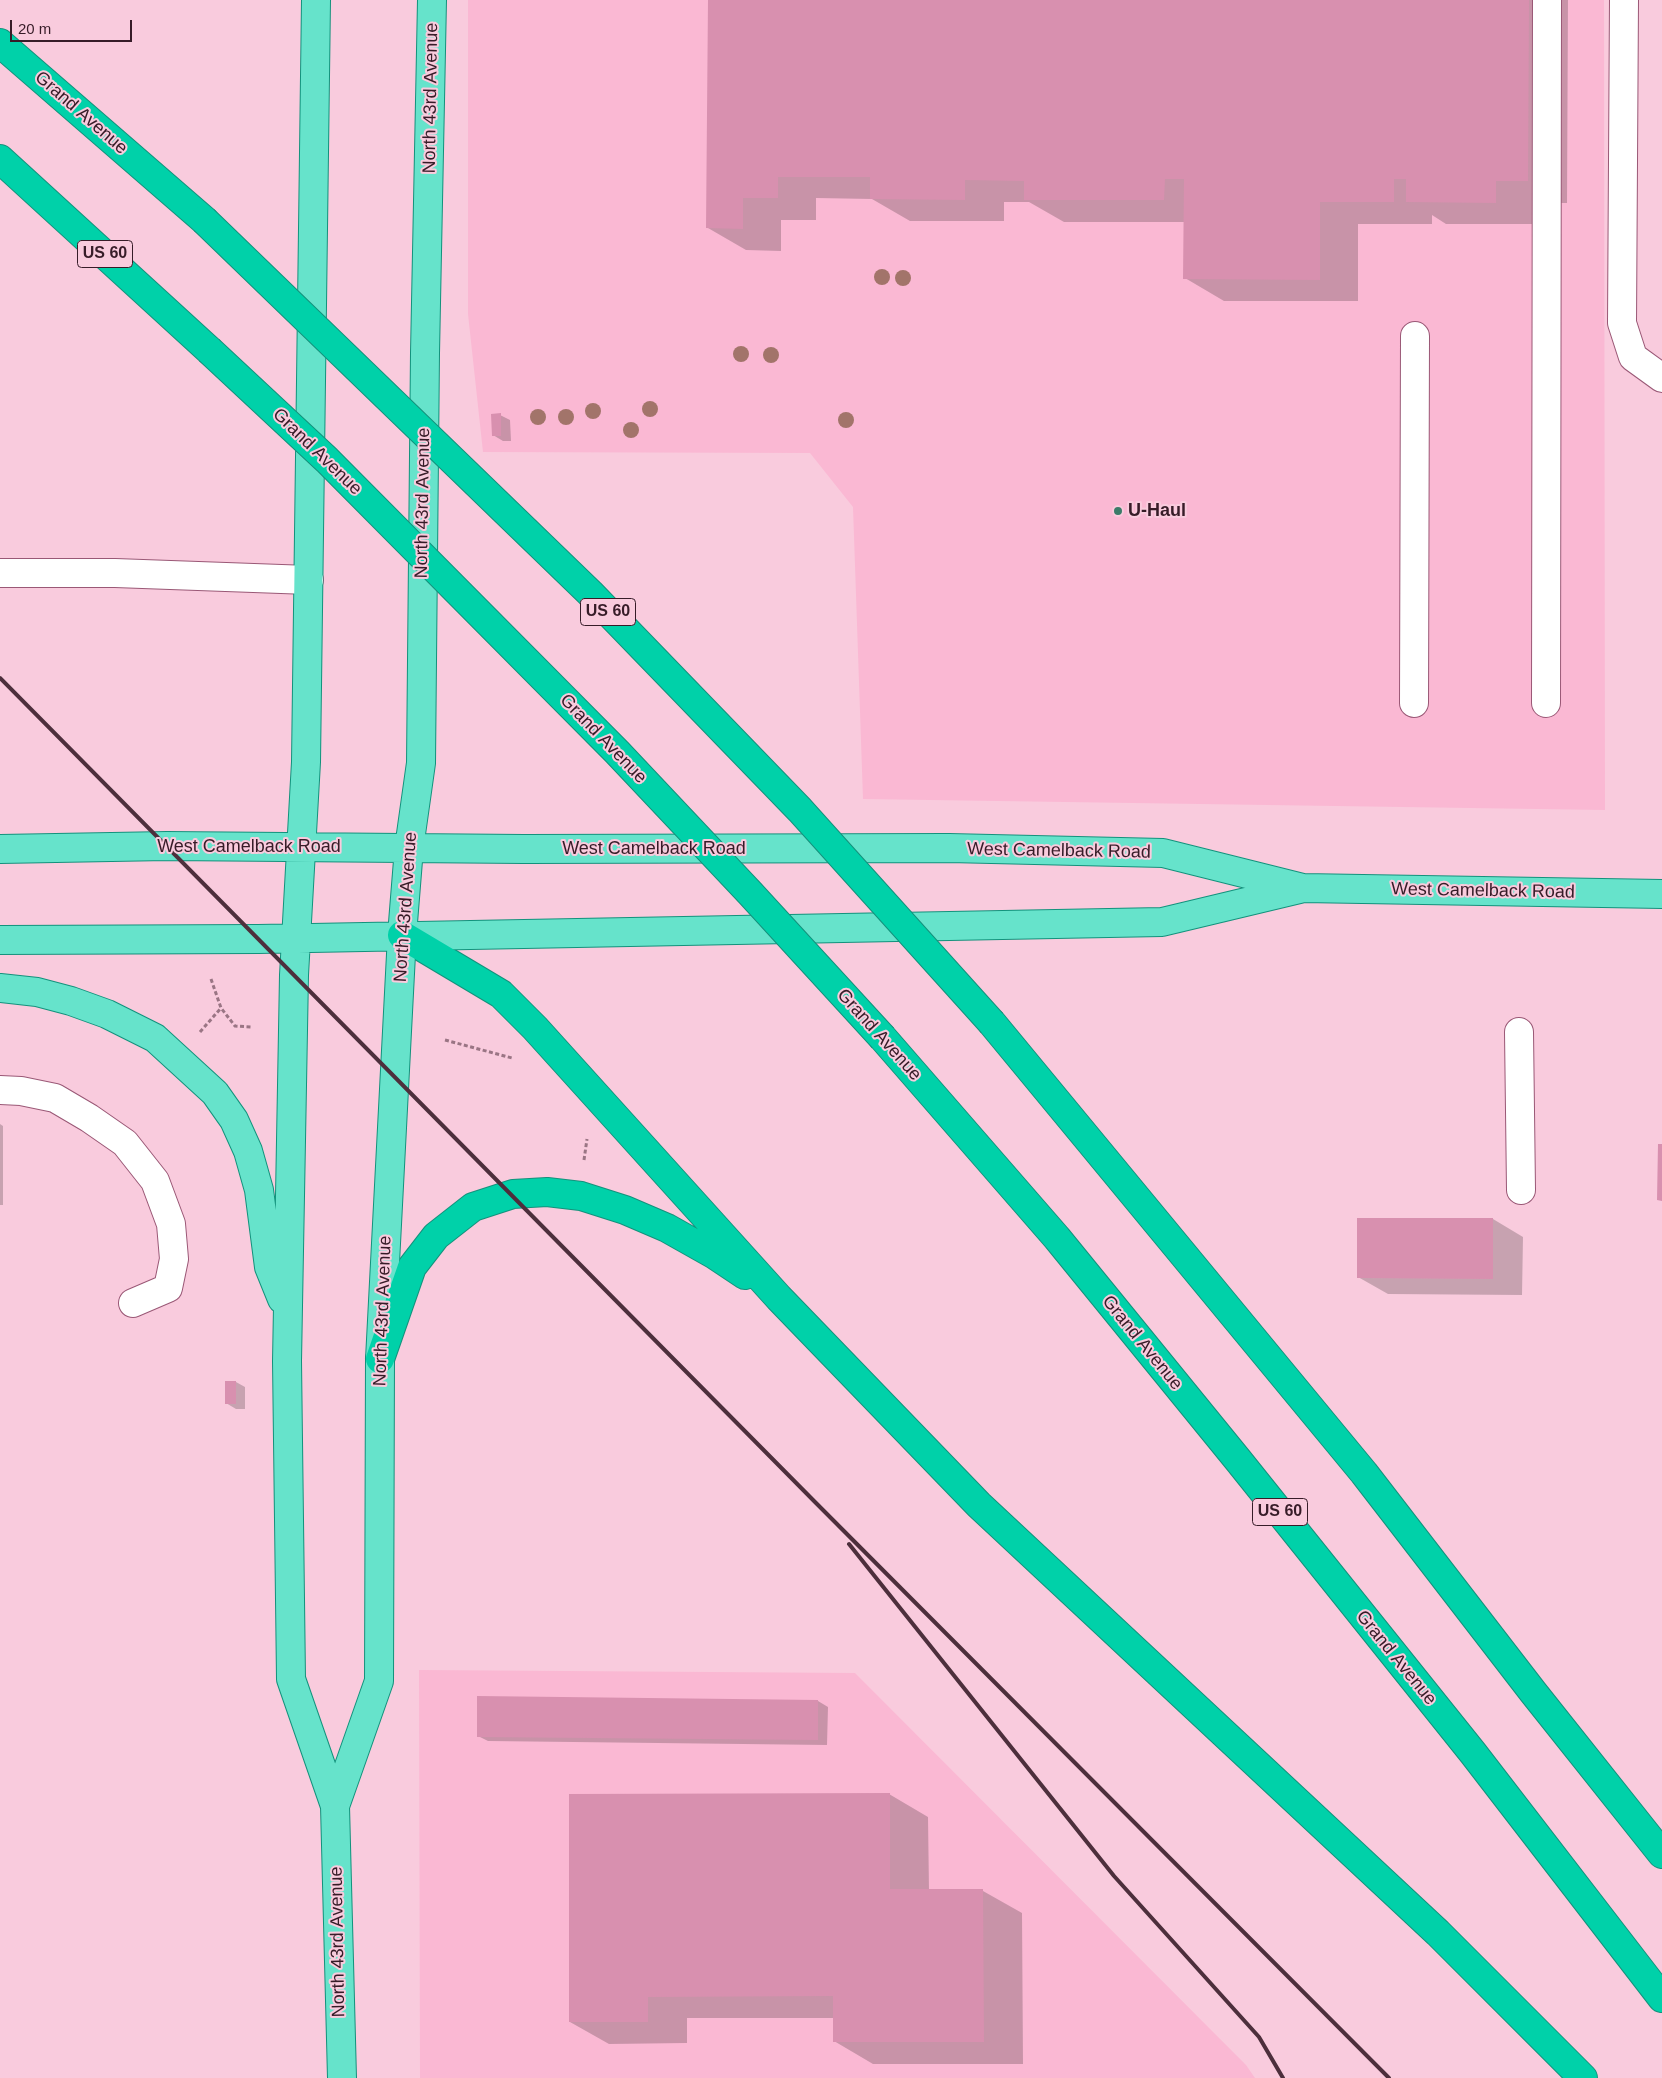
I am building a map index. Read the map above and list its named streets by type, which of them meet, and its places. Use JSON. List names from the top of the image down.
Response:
{
  "streets": {
    "highway": ["Grand Avenue", "US 60"],
    "main road": ["North 43rd Avenue", "West Camelback Road"]
  },
  "crossings": [
    ["North 43rd Avenue", "West Camelback Road"]
  ],
  "places": ["U-Haul"],
  "scale_bar": "20 m"
}
